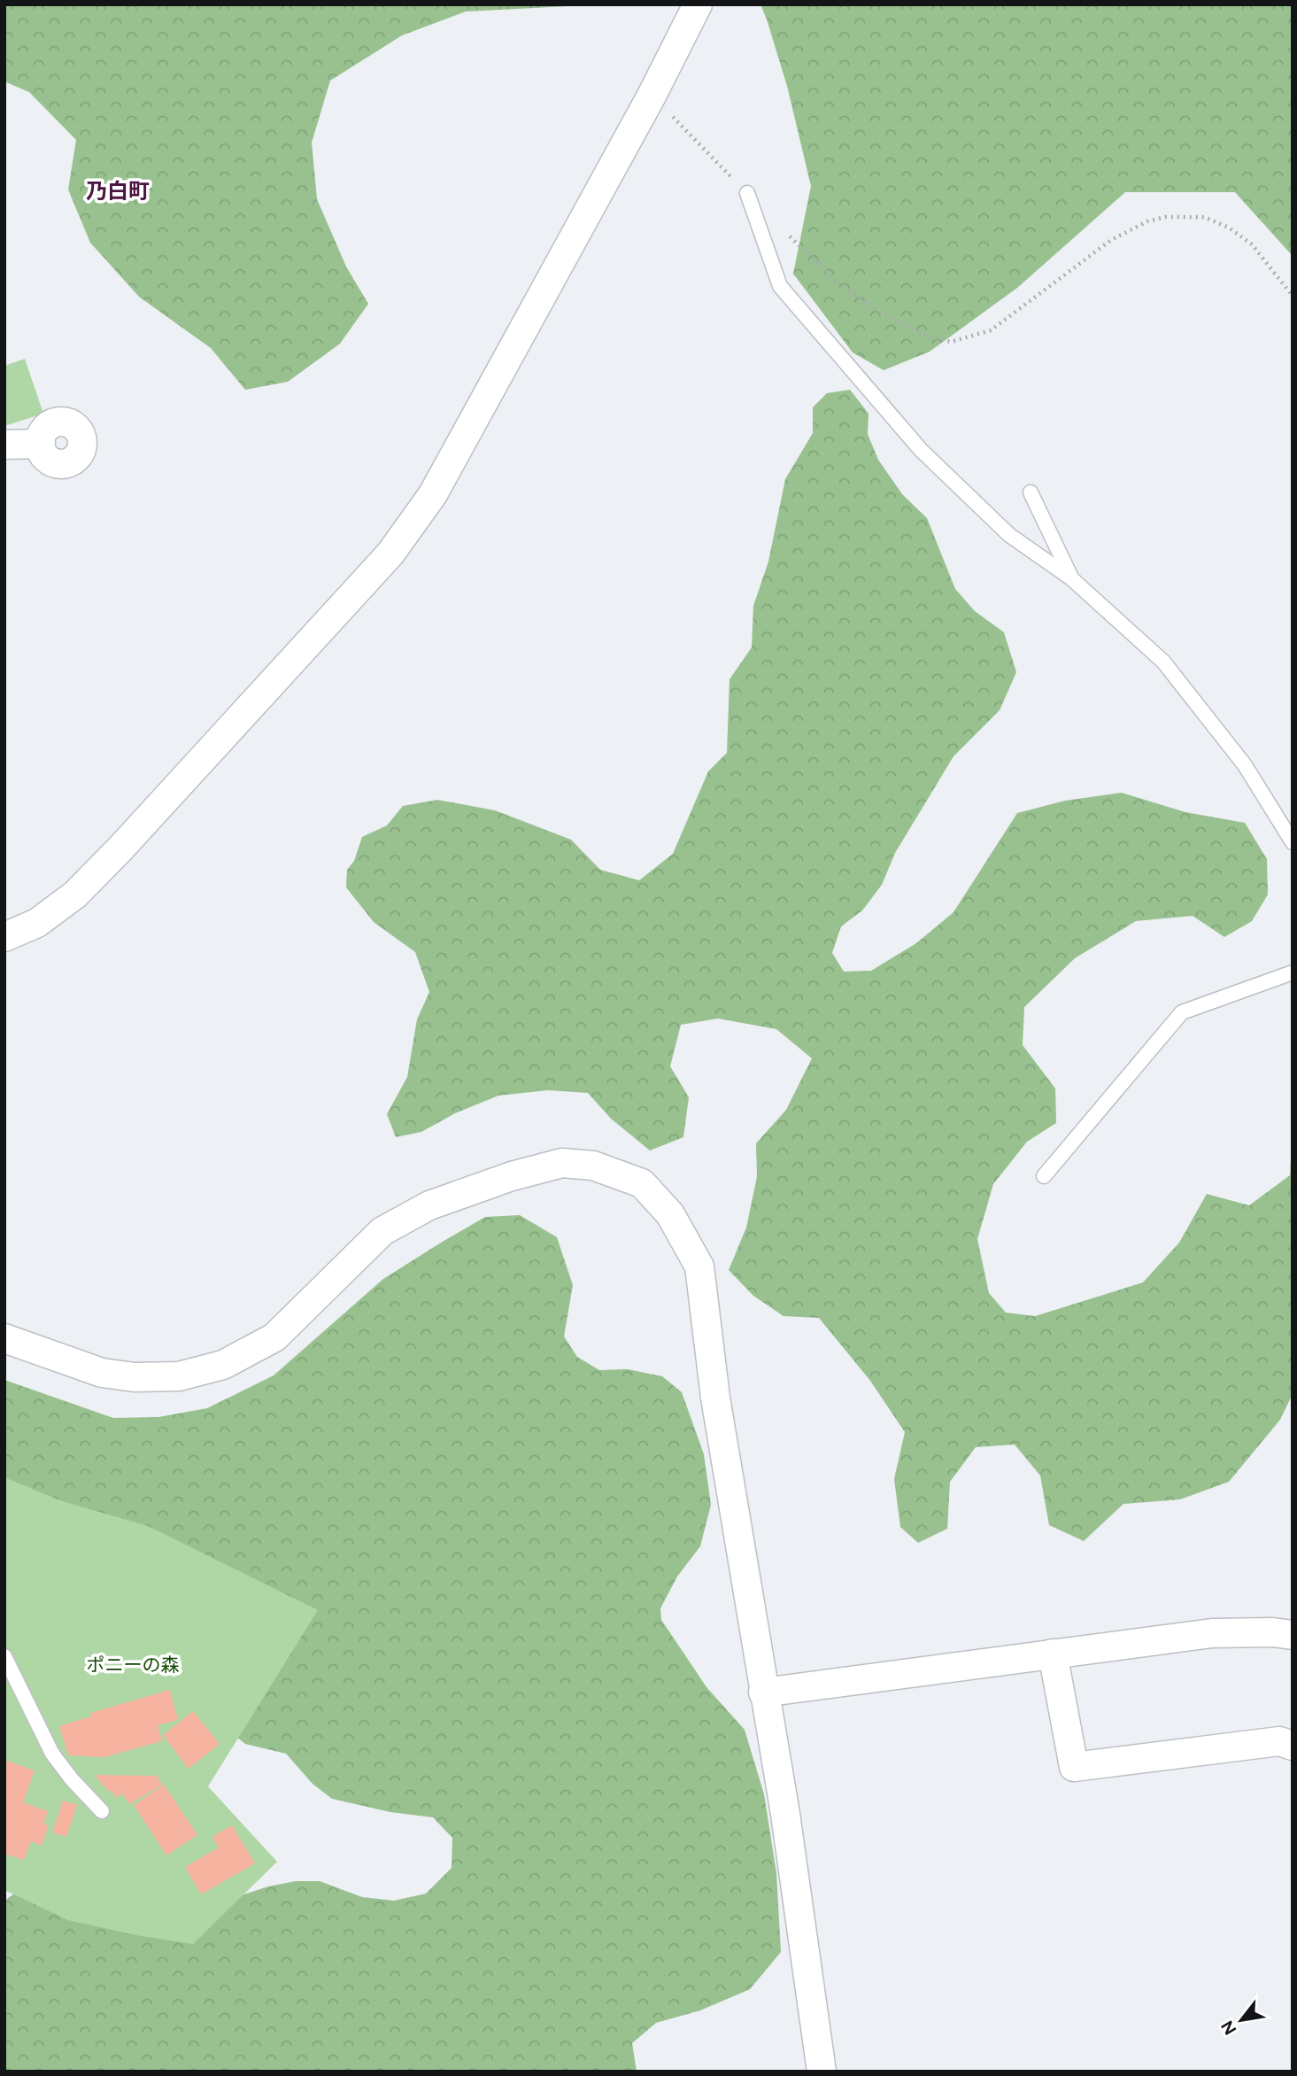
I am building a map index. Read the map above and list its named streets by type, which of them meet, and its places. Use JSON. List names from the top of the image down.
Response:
{
  "districts": ["乃白町"],
  "parks": ["ポニーの森"],
  "north": "bottom left"
}
